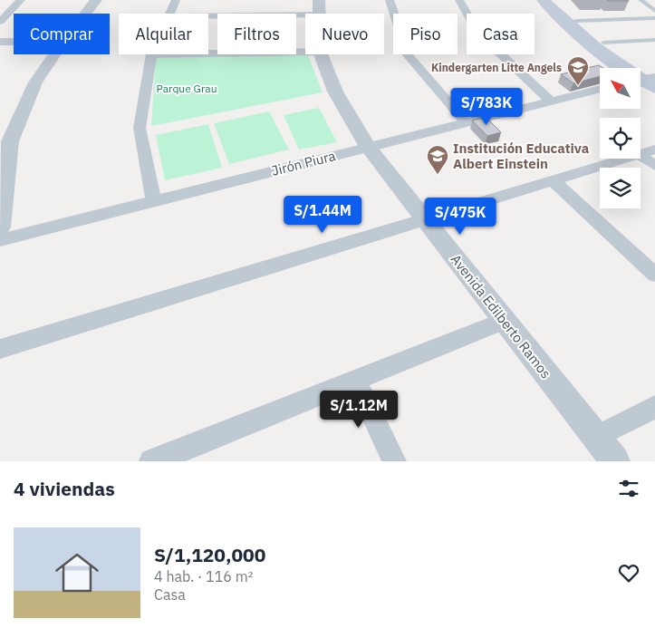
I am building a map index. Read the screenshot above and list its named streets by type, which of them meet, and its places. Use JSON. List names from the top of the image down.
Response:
{
  "streets": {
    "street": ["Jirón Piura", "Avenida Edilberto Ramos"]
  },
  "crossings": [
    ["Jirón Piura", "Avenida Edilberto Ramos"]
  ],
  "parks": ["Parque Grau"],
  "places": {
    "school or university": ["Kindergarten Litte Angels", "Institución Educativa Albert Einstein"]
  },
  "north": "top left",
  "page": {
    "chip": [
      "Comprar",
      "Alquilar",
      "Filtros",
      "Nuevo",
      "Piso",
      "Casa"
    ],
    "price": [
      "S/783K",
      "S/1.44M",
      "S/475K",
      "S/1.12M"
    ],
    "heading": "4 viviendas",
    "list": [
      {
        "name": "S/1,120,000",
        "note": "4 hab. · 116 m² · Casa"
      }
    ]
  }
}
